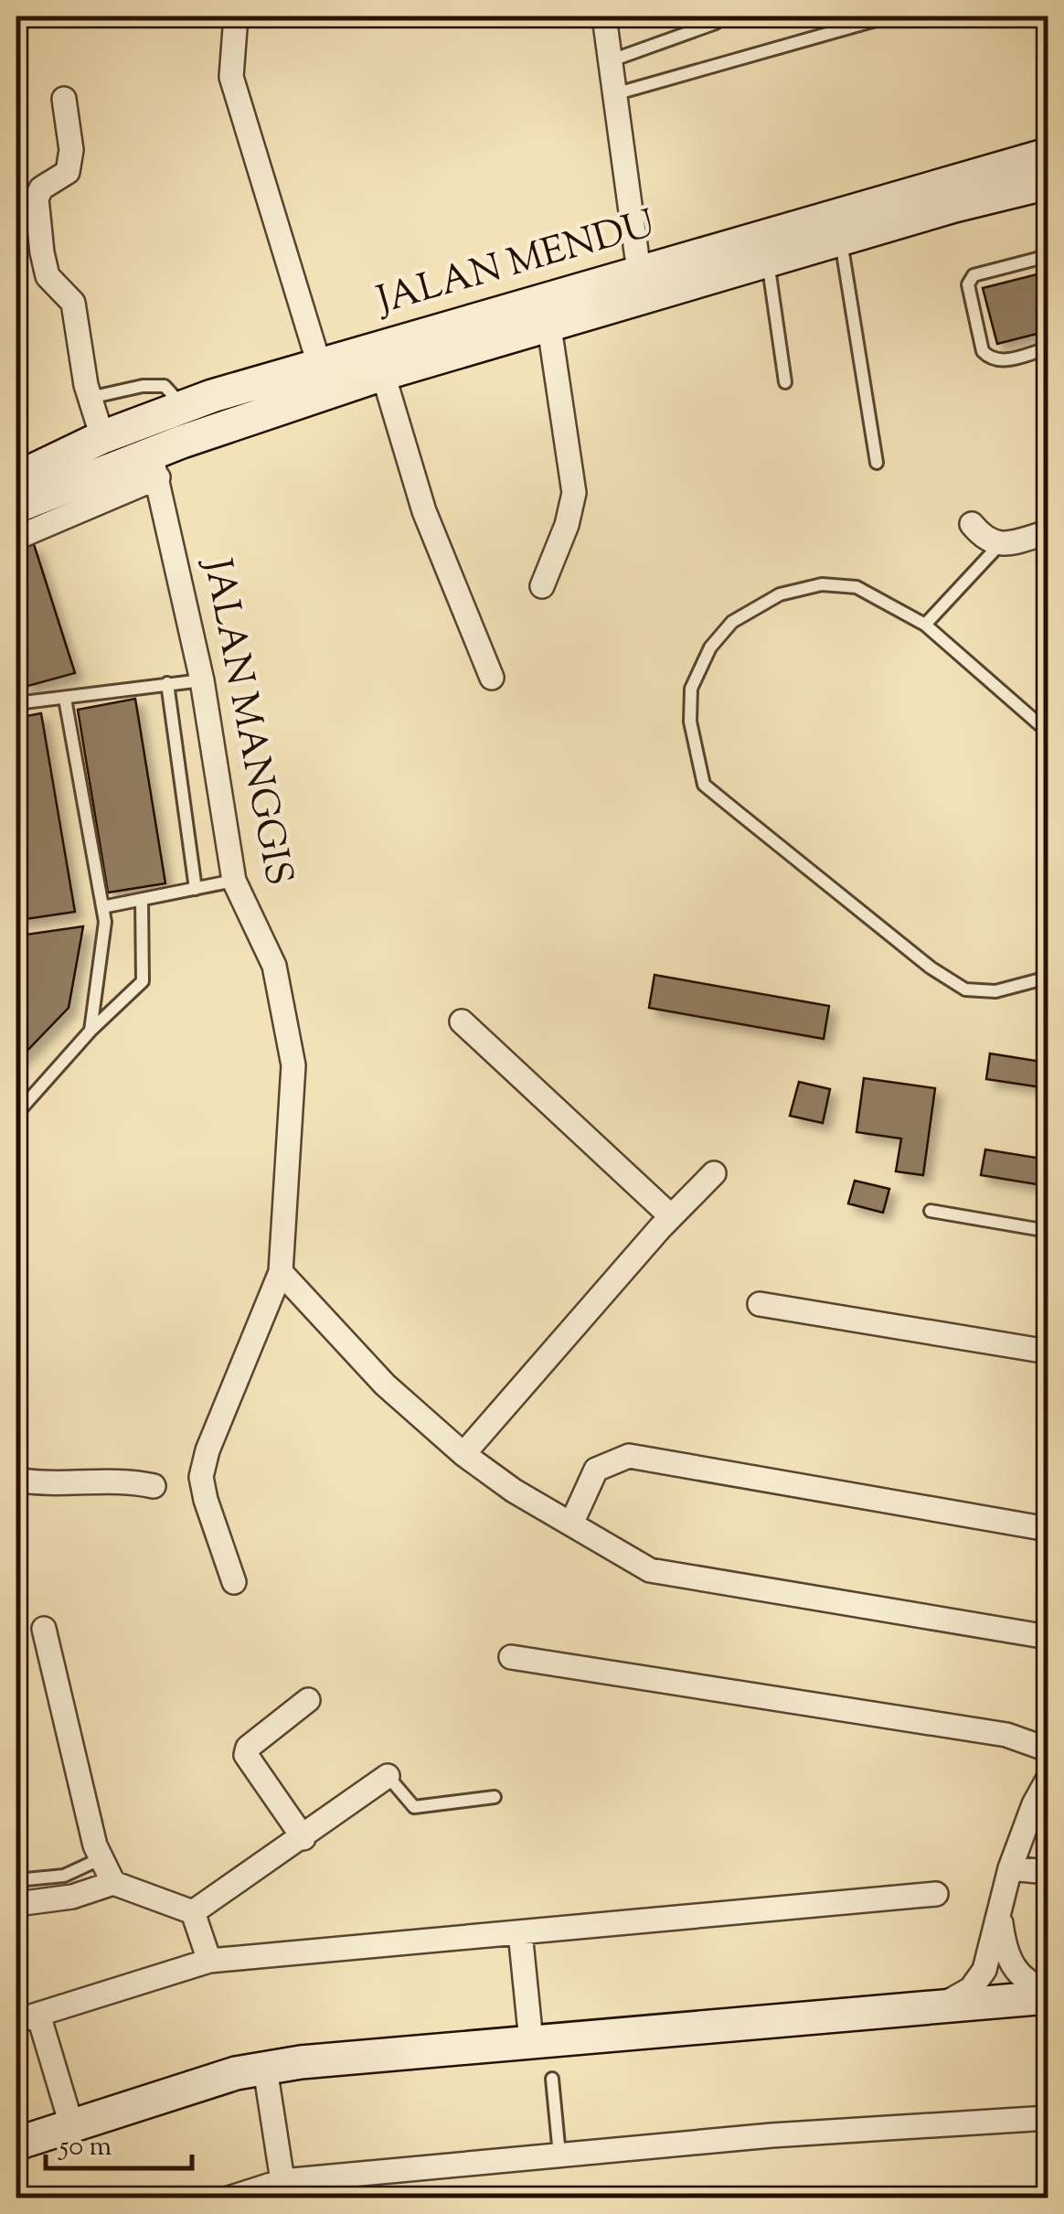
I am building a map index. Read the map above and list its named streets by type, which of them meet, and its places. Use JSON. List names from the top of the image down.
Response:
{
  "streets": {
    "main road": ["JALAN MENDU"],
    "street": ["JALAN MANGGIS"]
  },
  "crossings": [
    ["JALAN MENDU", "JALAN MANGGIS"]
  ],
  "scale_bar": "50 m"
}
